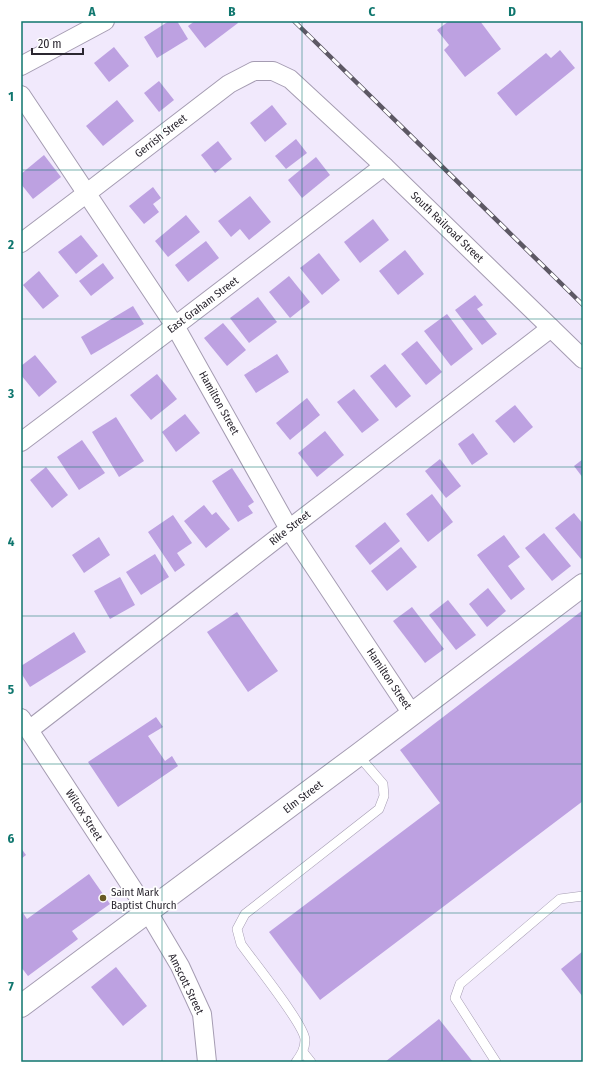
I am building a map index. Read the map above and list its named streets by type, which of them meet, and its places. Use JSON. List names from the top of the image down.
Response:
{
  "streets": {
    "main road": ["Elm Street"],
    "street": [
      "Gerrish Street",
      "South Railroad Street",
      "East Graham Street",
      "Hamilton Street",
      "Rike Street",
      "Wilcox Street",
      "Amscott Street"
    ]
  },
  "crossings": [
    ["Gerrish Street", "South Railroad Street"],
    ["Gerrish Street", "Hamilton Street"],
    ["South Railroad Street", "East Graham Street"],
    ["South Railroad Street", "Rike Street"],
    ["East Graham Street", "Hamilton Street"],
    ["Hamilton Street", "Rike Street"],
    ["Hamilton Street", "Elm Street"],
    ["Rike Street", "Wilcox Street"],
    ["Elm Street", "Wilcox Street"],
    ["Elm Street", "Amscott Street"],
    ["Wilcox Street", "Amscott Street"]
  ],
  "places": ["Saint Mark Baptist Church"],
  "scale_bar": "20 m",
  "grid": {
    "columns": [
      "A",
      "B",
      "C",
      "D"
    ],
    "rows": [
      "1",
      "2",
      "3",
      "4",
      "5",
      "6",
      "7"
    ]
  }
}
